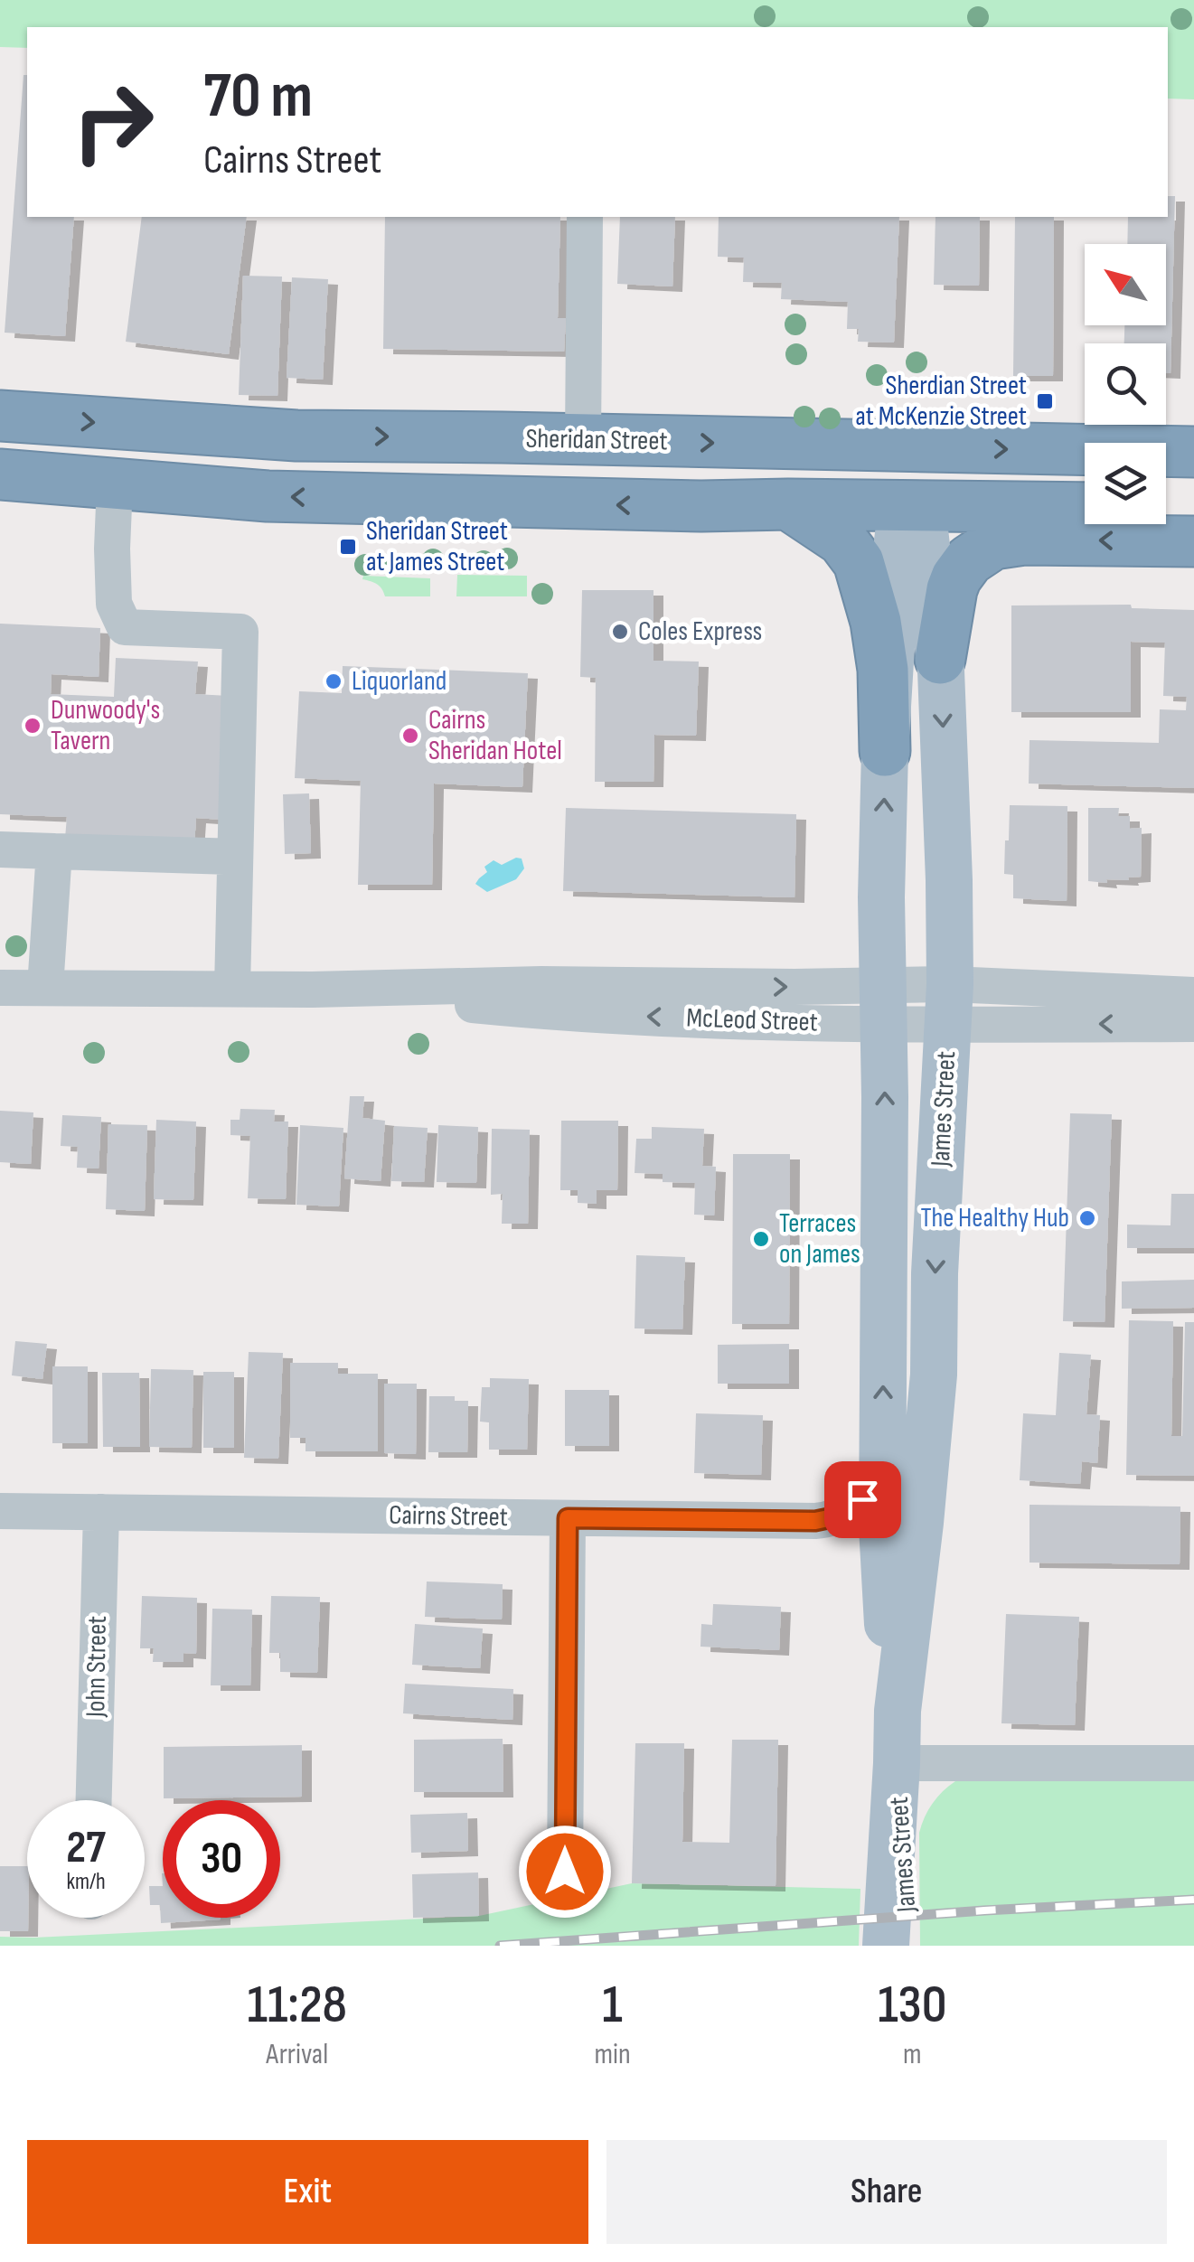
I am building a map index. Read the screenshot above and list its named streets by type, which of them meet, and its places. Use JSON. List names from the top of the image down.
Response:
{
  "streets": {
    "highway": ["Sheridan Street"],
    "main road": ["James Street"],
    "street": ["McLeod Street", "Cairns Street", "John Street"]
  },
  "crossings": [
    ["McLeod Street", "James Street"],
    ["James Street", "Cairns Street"],
    ["Cairns Street", "John Street"]
  ],
  "places": {
    "transit": ["Sherdian Street at McKenzie Street", "Sheridan Street at James Street"],
    "other": [
      "Coles Express",
      "Liquorland",
      "Dunwoody's Tavern",
      "Cairns Sheridan Hotel",
      "The Healthy Hub",
      "Terraces on James"
    ]
  },
  "north": "top left",
  "page": {
    "turn": ["70 m", "Cairns Street"],
    "speed": "27 km/h",
    "limit": "30",
    "eta": [
      "11:28",
      "Arrival",
      "1",
      "min",
      "130",
      "m"
    ],
    "buttons": ["Exit", "Share"]
  }
}
